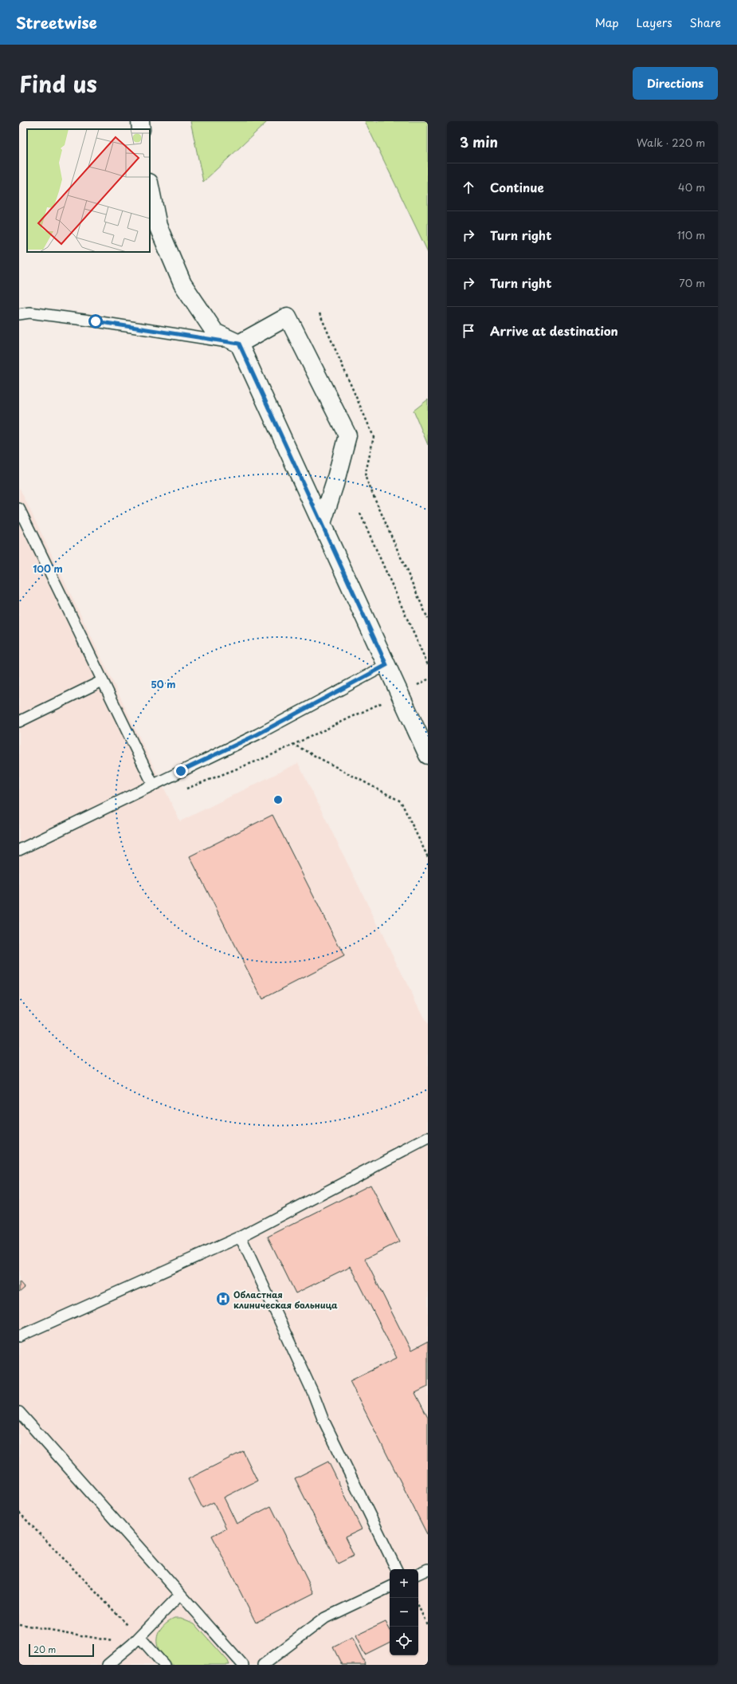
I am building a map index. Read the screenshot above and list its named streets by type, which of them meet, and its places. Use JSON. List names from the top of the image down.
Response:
{
  "places": {
    "hospital": ["Областная клиническая больница"]
  },
  "scale_bar": "20 m",
  "page": {
    "header": "Streetwise",
    "nav": ["Map", "Layers", "Share"],
    "title": "Find us",
    "buttons": "Directions",
    "heading": ["3 min", "Walk · 220 m"],
    "list": [
      ["Continue", "40 m"],
      ["Turn right", "110 m"],
      ["Turn right", "70 m"],
      "Arrive at destination"
    ],
    "map_buttons": ["+", "−"],
    "scale": "20 m"
  },
  "rings": ["100 m", "50 m"]
}
